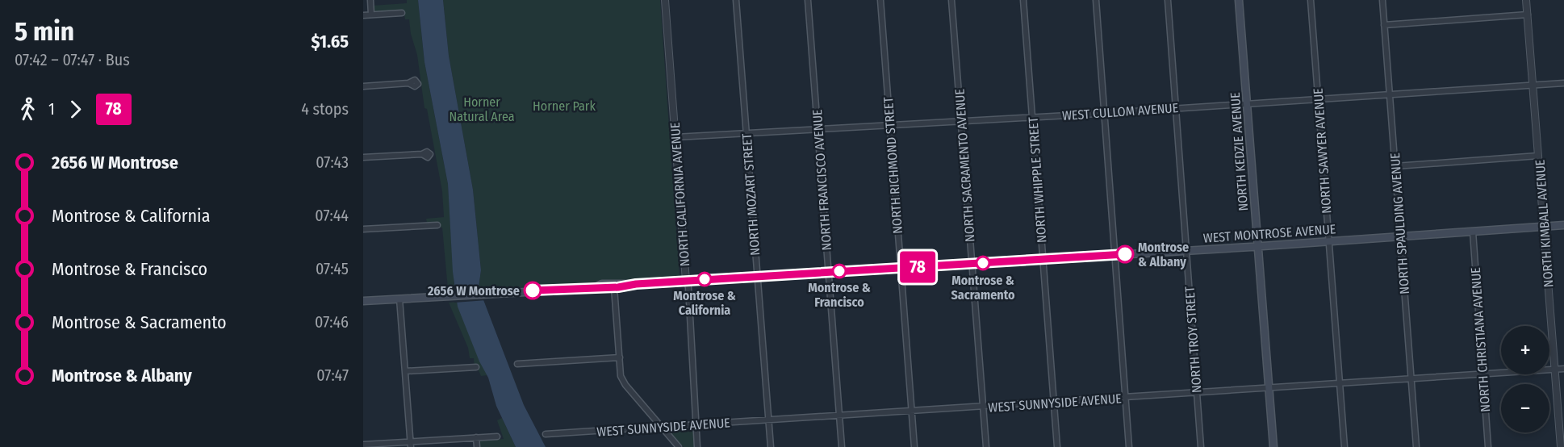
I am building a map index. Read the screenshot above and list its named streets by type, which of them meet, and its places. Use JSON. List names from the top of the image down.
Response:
{
  "streets": {
    "main road": ["NORTH KEDZIE AVENUE", "WEST MONTROSE AVENUE"],
    "street": [
      "WEST CULLOM AVENUE",
      "NORTH SAWYER AVENUE",
      "NORTH RICHMOND STREET",
      "NORTH SACRAMENTO AVENUE",
      "NORTH FRANCISCO AVENUE",
      "NORTH WHIPPLE STREET",
      "NORTH CALIFORNIA AVENUE",
      "NORTH MOZART STREET",
      "NORTH SPAULDING AVENUE",
      "NORTH KIMBALL AVENUE",
      "NORTH TROY STREET",
      "NORTH CHRISTIANA AVENUE",
      "WEST SUNNYSIDE AVENUE"
    ]
  },
  "crossings": [
    ["WEST CULLOM AVENUE", "NORTH SAWYER AVENUE"],
    ["WEST CULLOM AVENUE", "NORTH KEDZIE AVENUE"],
    ["WEST CULLOM AVENUE", "NORTH RICHMOND STREET"],
    ["WEST CULLOM AVENUE", "NORTH SACRAMENTO AVENUE"],
    ["WEST CULLOM AVENUE", "NORTH FRANCISCO AVENUE"],
    ["WEST CULLOM AVENUE", "NORTH WHIPPLE STREET"],
    ["WEST CULLOM AVENUE", "NORTH CALIFORNIA AVENUE"],
    ["WEST CULLOM AVENUE", "NORTH MOZART STREET"],
    ["WEST CULLOM AVENUE", "NORTH SPAULDING AVENUE"],
    ["WEST CULLOM AVENUE", "NORTH KIMBALL AVENUE"],
    ["WEST CULLOM AVENUE", "NORTH TROY STREET"],
    ["NORTH SAWYER AVENUE", "WEST MONTROSE AVENUE"],
    ["NORTH SAWYER AVENUE", "WEST SUNNYSIDE AVENUE"],
    ["NORTH KEDZIE AVENUE", "WEST MONTROSE AVENUE"],
    ["NORTH KEDZIE AVENUE", "WEST SUNNYSIDE AVENUE"],
    ["NORTH RICHMOND STREET", "WEST MONTROSE AVENUE"],
    ["NORTH RICHMOND STREET", "WEST SUNNYSIDE AVENUE"],
    ["NORTH SACRAMENTO AVENUE", "WEST MONTROSE AVENUE"],
    ["NORTH SACRAMENTO AVENUE", "WEST SUNNYSIDE AVENUE"],
    ["NORTH FRANCISCO AVENUE", "WEST MONTROSE AVENUE"],
    ["NORTH FRANCISCO AVENUE", "WEST SUNNYSIDE AVENUE"],
    ["NORTH WHIPPLE STREET", "WEST MONTROSE AVENUE"],
    ["NORTH WHIPPLE STREET", "WEST SUNNYSIDE AVENUE"],
    ["NORTH CALIFORNIA AVENUE", "WEST MONTROSE AVENUE"],
    ["NORTH CALIFORNIA AVENUE", "WEST SUNNYSIDE AVENUE"],
    ["NORTH MOZART STREET", "WEST MONTROSE AVENUE"],
    ["NORTH MOZART STREET", "WEST SUNNYSIDE AVENUE"],
    ["NORTH SPAULDING AVENUE", "WEST MONTROSE AVENUE"],
    ["NORTH SPAULDING AVENUE", "WEST SUNNYSIDE AVENUE"],
    ["NORTH KIMBALL AVENUE", "WEST MONTROSE AVENUE"],
    ["NORTH KIMBALL AVENUE", "WEST SUNNYSIDE AVENUE"],
    ["WEST MONTROSE AVENUE", "NORTH TROY STREET"],
    ["WEST MONTROSE AVENUE", "NORTH CHRISTIANA AVENUE"],
    ["NORTH TROY STREET", "WEST SUNNYSIDE AVENUE"],
    ["NORTH CHRISTIANA AVENUE", "WEST SUNNYSIDE AVENUE"]
  ],
  "parks": ["Horner Natural Area", "Horner Park"],
  "places": [
    "Montrose & Albany",
    "Montrose & Sacramento",
    "Montrose & Francisco",
    "Montrose & California",
    "2656 W Montrose"
  ],
  "lines": ["bus line 78"],
  "page": {
    "heading": ["5 min", "07:42 – 07:47 · Bus", "$1.65"],
    "on_map": "78",
    "legs": ["1", "78", "4 stops"],
    "list": [
      {
        "name": "2656 W Montrose",
        "value": "07:43"
      },
      {
        "name": "Montrose & California",
        "value": "07:44"
      },
      {
        "name": "Montrose & Francisco",
        "value": "07:45"
      },
      {
        "name": "Montrose & Sacramento",
        "value": "07:46"
      },
      {
        "name": "Montrose & Albany",
        "value": "07:47"
      }
    ],
    "map_buttons": ["+", "−"]
  }
}
